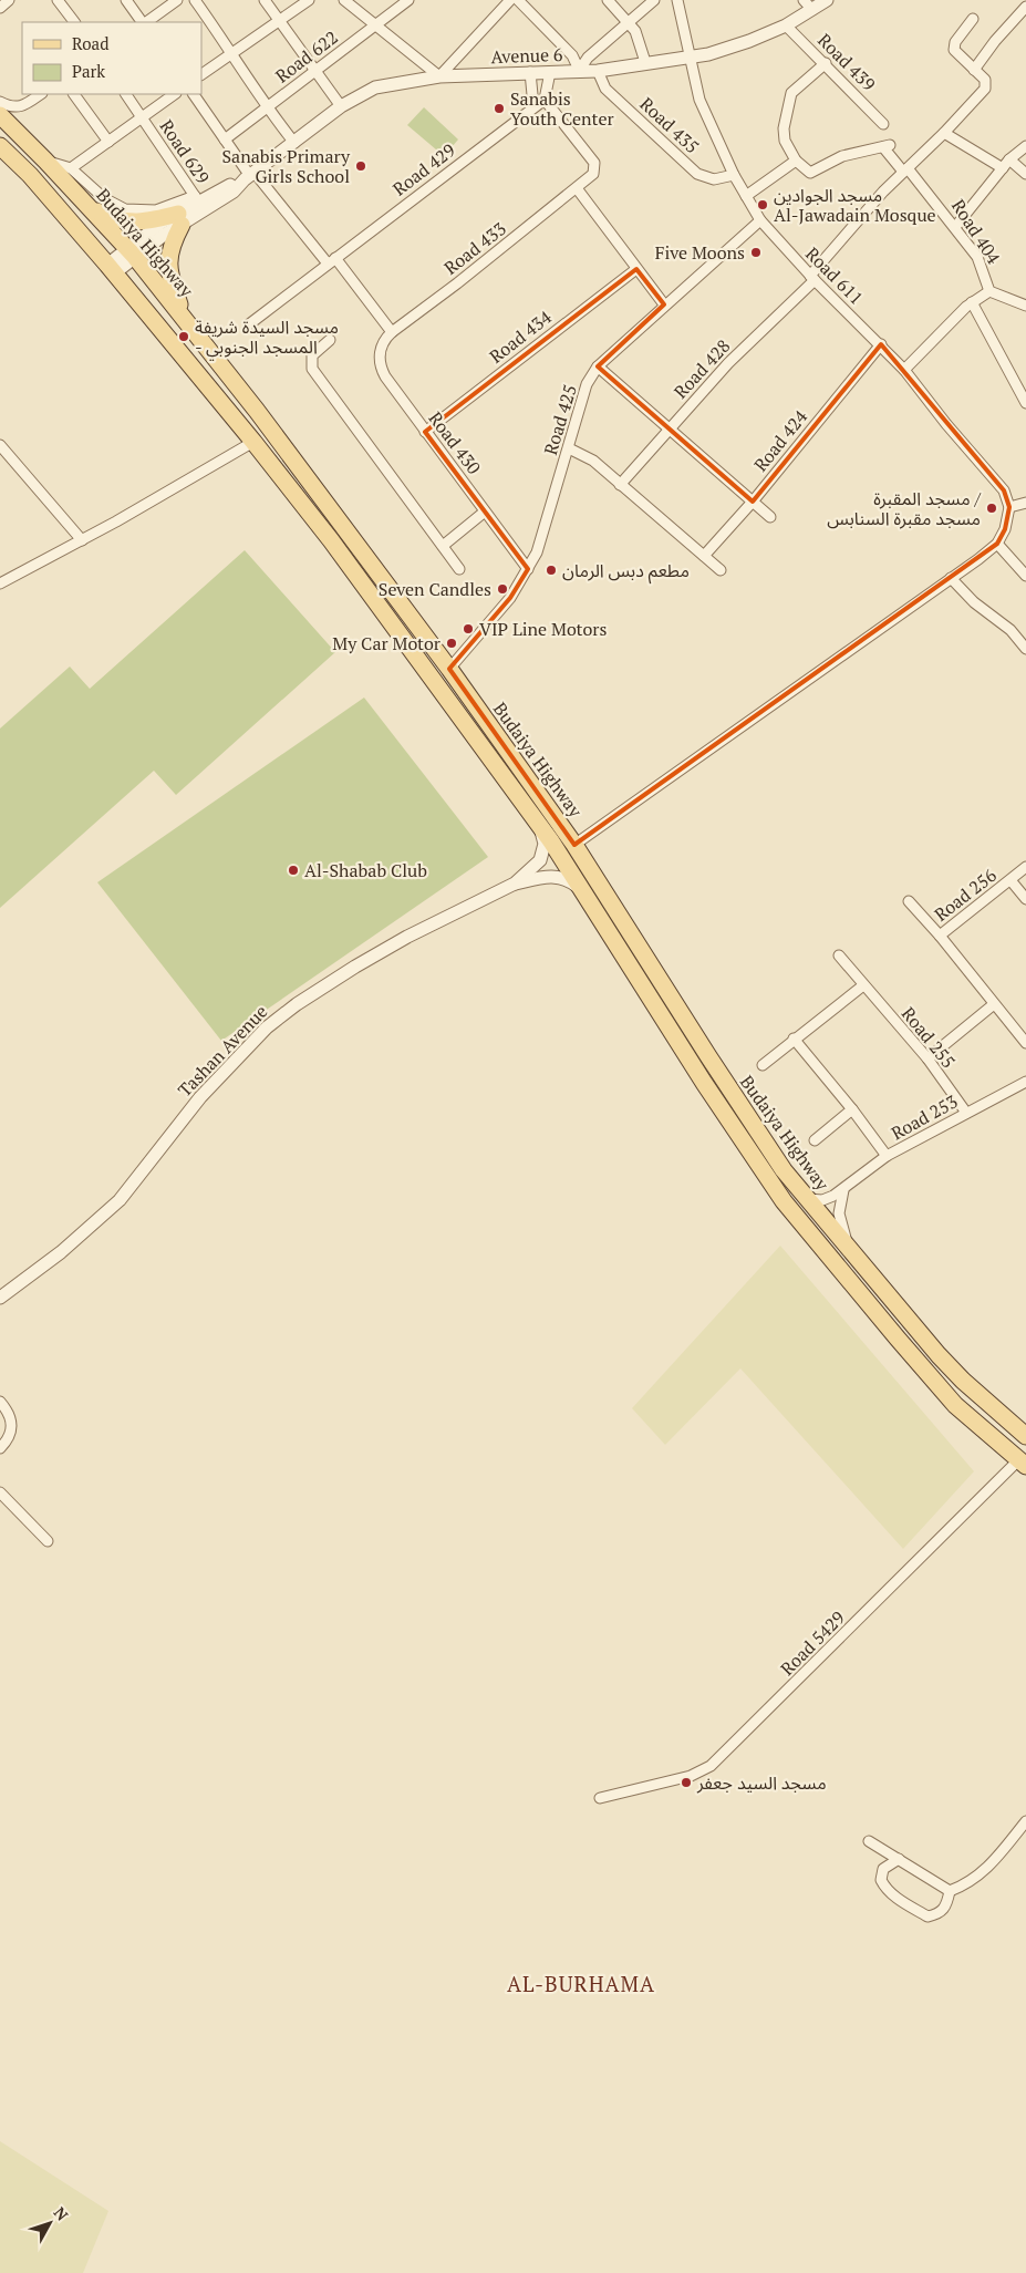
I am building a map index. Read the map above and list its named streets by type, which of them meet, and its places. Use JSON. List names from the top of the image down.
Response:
{
  "streets": {
    "main road": ["Budaiya Highway"],
    "street": [
      "Avenue 6",
      "Road 622",
      "Road 439",
      "Road 435",
      "Road 629",
      "Road 429",
      "Road 404",
      "Road 433",
      "Road 611",
      "Road 434",
      "Road 428",
      "Road 425",
      "Road 424",
      "Road 430",
      "Road 256",
      "Road 255",
      "Tashan Avenue",
      "Road 253",
      "Road 5429"
    ]
  },
  "crossings": [
    ["Avenue 6", "Road 439"],
    ["Avenue 6", "Road 435"],
    ["Avenue 6", "Road 629"],
    ["Avenue 6", "Budaiya Highway"],
    ["Avenue 6", "Road 611"],
    ["Road 435", "Road 611"],
    ["Road 429", "Road 433"],
    ["Road 404", "Road 611"],
    ["Road 404", "Road 428"],
    ["Budaiya Highway", "Road 425"],
    ["Budaiya Highway", "Road 253"],
    ["Budaiya Highway", "Road 5429"],
    ["Road 433", "Road 430"],
    ["Road 611", "Road 428"],
    ["Road 611", "Road 425"],
    ["Road 611", "Road 424"],
    ["Road 434", "Road 430"],
    ["Road 425", "Road 430"],
    ["Road 255", "Road 253"]
  ],
  "districts": ["AL-BURHAMA"],
  "places": [
    "Sanabis Youth Center",
    "Sanabis Primary Girls School",
    "مسجد الجوادين Al-Jawadain Mosque",
    "Five Moons",
    "مسجد السيدة شريفة - المسجد الجنوبي",
    "مسجد المقبرة / مسجد مقبرة السنابس",
    "مطعم دبس الرمان",
    "Seven Candles",
    "VIP Line Motors",
    "My Car Motor",
    "Al-Shabab Club",
    "مسجد السيد جعفر"
  ],
  "legend": ["Road", "Park"],
  "north": "top right"
}
